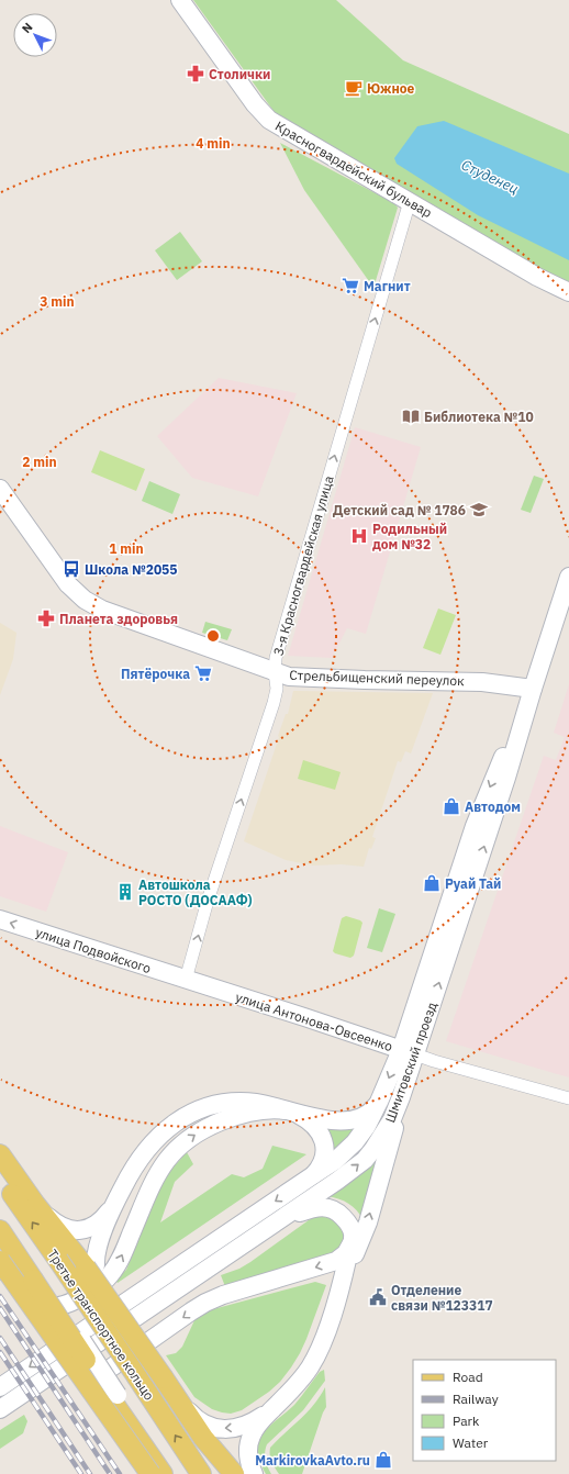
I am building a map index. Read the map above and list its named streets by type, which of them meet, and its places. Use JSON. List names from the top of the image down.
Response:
{
  "streets": {
    "main road": [
      "Красногвардейский бульвар",
      "Стрельбищенский переулок",
      "улица Подвойского",
      "улица Антонова-Овсеенко",
      "Шмитовский проезд",
      "Третье транспортное кольцо"
    ],
    "street": ["3-я Красногвардейская улица"]
  },
  "crossings": [
    ["Красногвардейский бульвар", "3-я Красногвардейская улица"],
    ["3-я Красногвардейская улица", "Стрельбищенский переулок"],
    ["3-я Красногвардейская улица", "улица Подвойского"],
    ["3-я Красногвардейская улица", "улица Антонова-Овсеенко"],
    ["Стрельбищенский переулок", "Шмитовский проезд"],
    ["улица Подвойского", "улица Антонова-Овсеенко"],
    ["улица Антонова-Овсеенко", "Шмитовский проезд"]
  ],
  "one_way": ["3-я Красногвардейская улица", "улица Подвойского"],
  "water": ["Студенец"],
  "places": {
    "pharmacy": ["Столички", "Планета здоровья"],
    "cafe": ["Южное"],
    "supermarket": ["Магнит", "Пятёрочка"],
    "library": ["Библиотека №10"],
    "school or university": ["Детский сад № 1786"],
    "hospital": ["Родильный дом №32"],
    "bus stop": ["Школа №2055"],
    "shop": ["Автодом", "Руай Тай", "MarkirovkaAvto.ru"],
    "building": ["Автошкола РОСТО (ДОСААФ)"],
    "public building": ["Отделение связи №123317"]
  },
  "legend": [
    "Road",
    "Railway",
    "Park",
    "Water"
  ],
  "north": "top left",
  "rings": [
    "4 min",
    "3 min",
    "2 min",
    "1 min"
  ]
}
